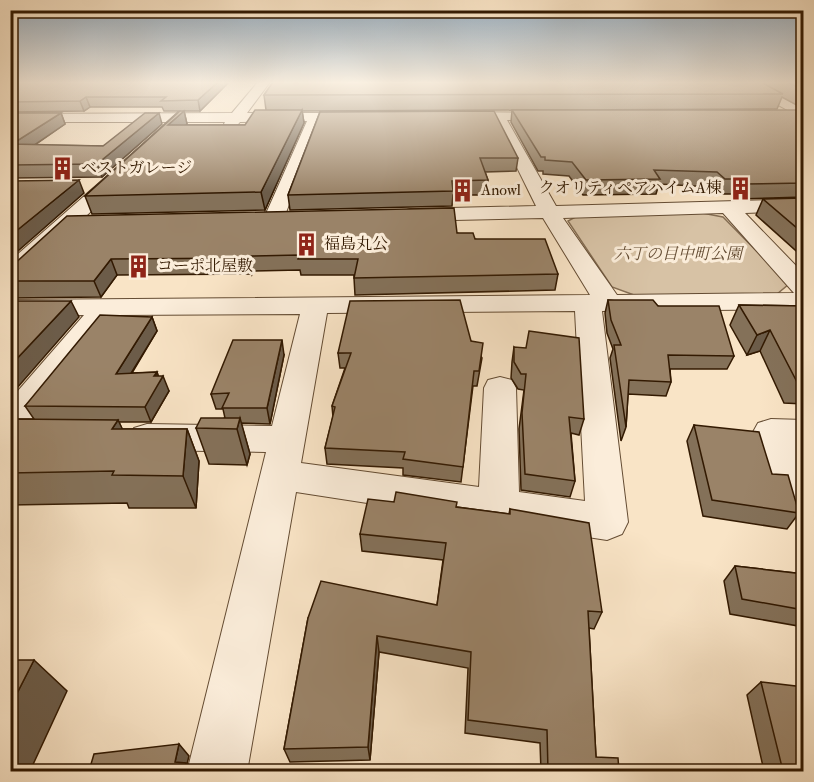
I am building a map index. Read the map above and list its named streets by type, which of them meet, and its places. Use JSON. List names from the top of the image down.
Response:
{
  "parks": ["六丁の目中町公園"],
  "places": {
    "building": [
      "ベストガレージ",
      "クオリティペアハイムA棟",
      "Anowl",
      "福島丸公",
      "コーポ北屋敷"
    ]
  }
}
